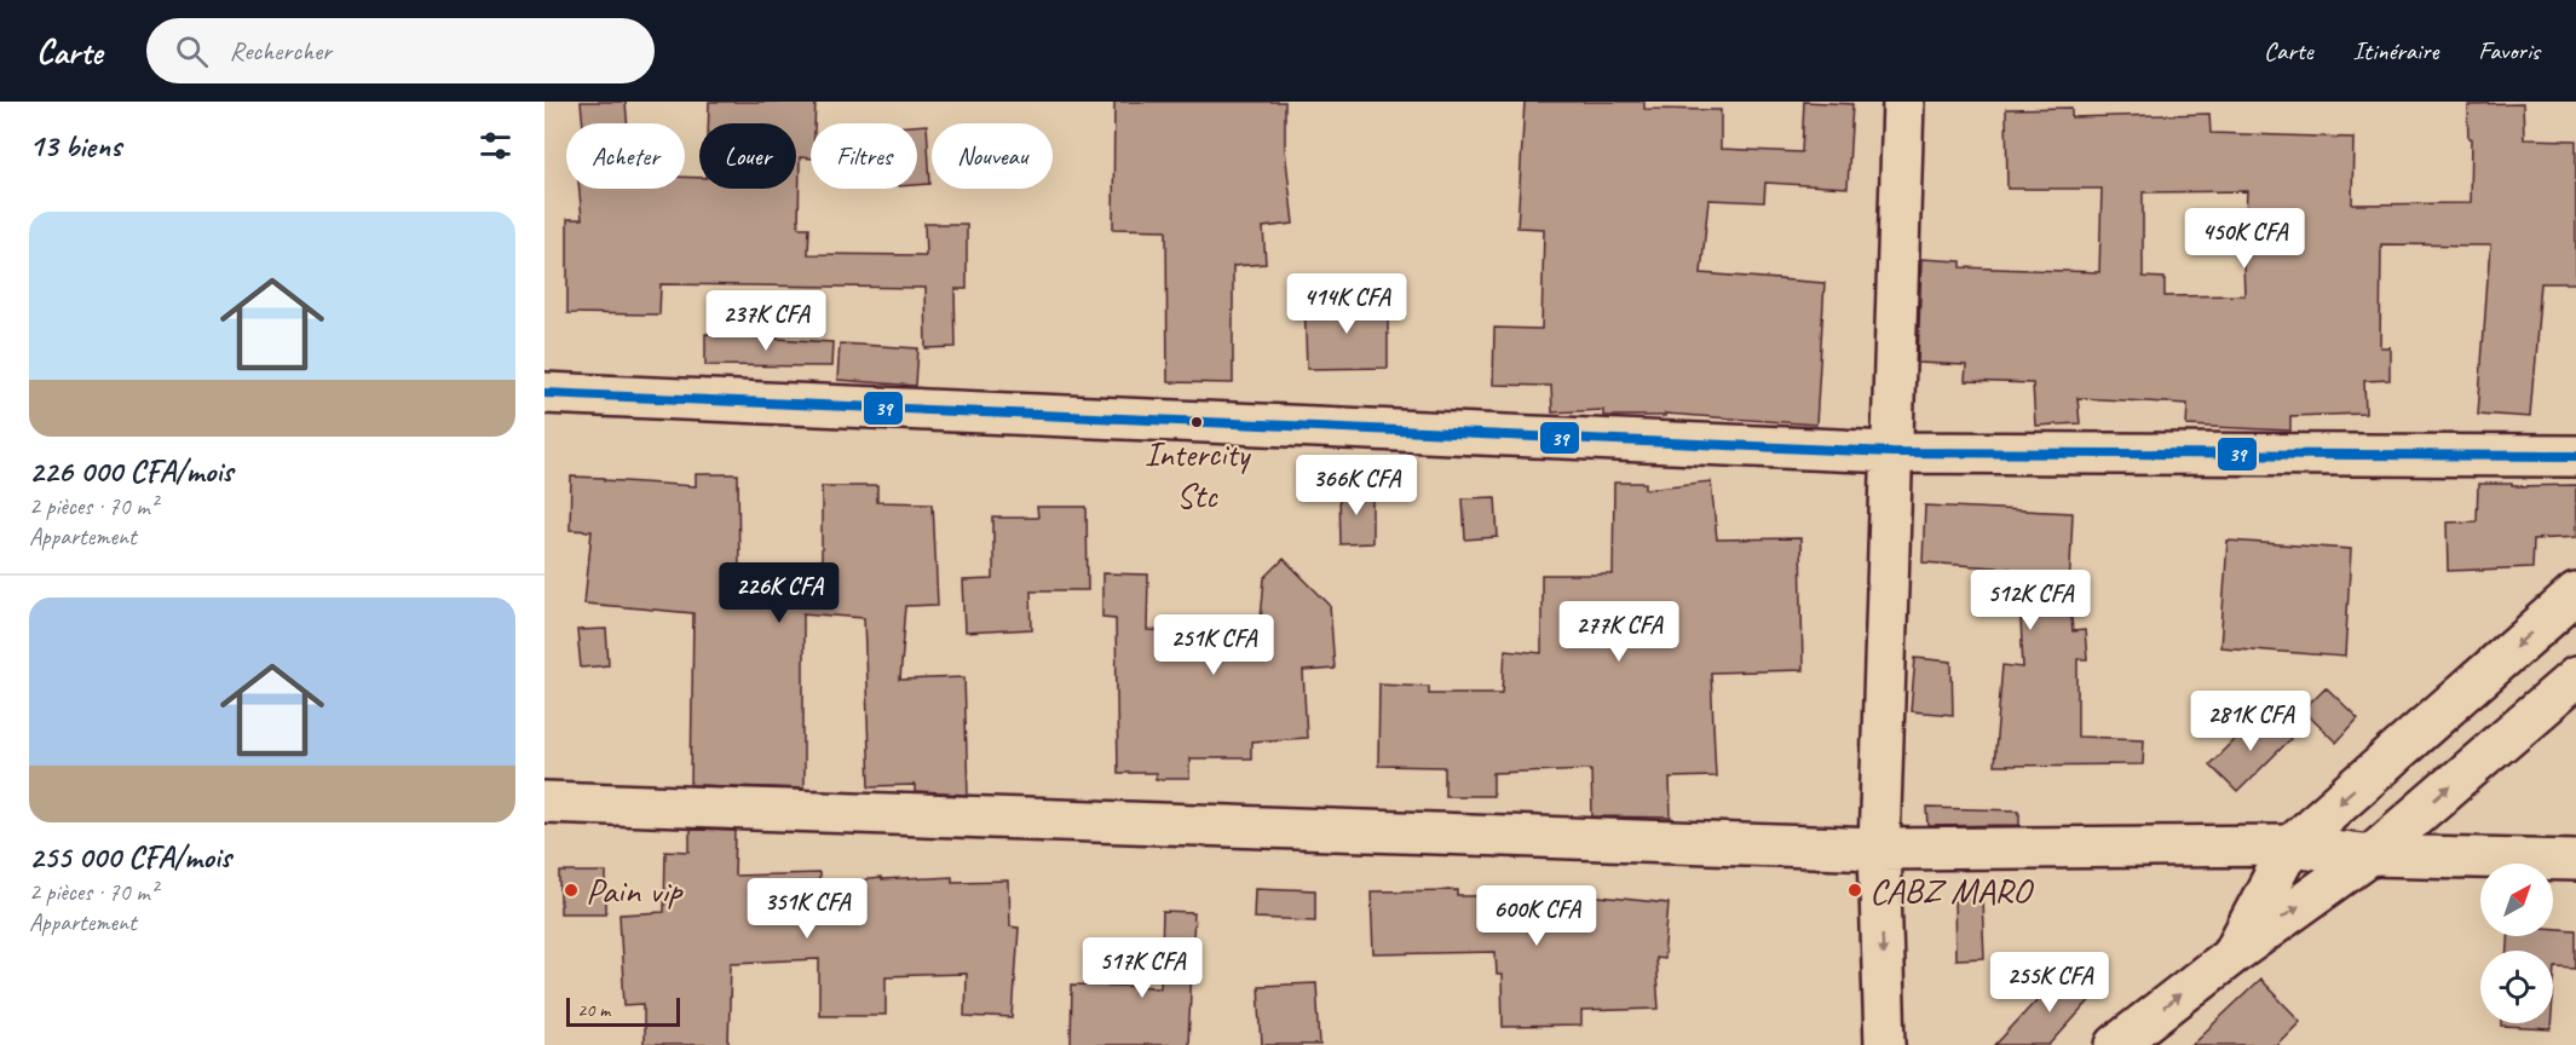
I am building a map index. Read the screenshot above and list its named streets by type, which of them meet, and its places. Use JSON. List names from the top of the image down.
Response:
{
  "places": ["Intercity Stc", "Pain vip", "CABZ MARO"],
  "lines": ["transit line 39"],
  "scale_bar": "20 m",
  "north": "top right",
  "page": {
    "header": "Carte",
    "search": "Rechercher",
    "nav": ["Carte", "Itinéraire", "Favoris"],
    "heading": "13 biens",
    "chip": [
      "Acheter",
      "Louer",
      "Filtres",
      "Nouveau"
    ],
    "list": [
      {
        "name": "226 000 CFA/mois",
        "note": "2 pièces · 70 m² · Appartement"
      },
      {
        "name": "255 000 CFA/mois",
        "note": "2 pièces · 70 m² · Appartement"
      }
    ],
    "price": [
      "450K CFA",
      "414K CFA",
      "237K CFA",
      "366K CFA",
      "226K CFA",
      "512K CFA",
      "277K CFA",
      "251K CFA",
      "281K CFA",
      "351K CFA",
      "600K CFA",
      "517K CFA",
      "255K CFA"
    ],
    "scale": "20 m"
  }
}
